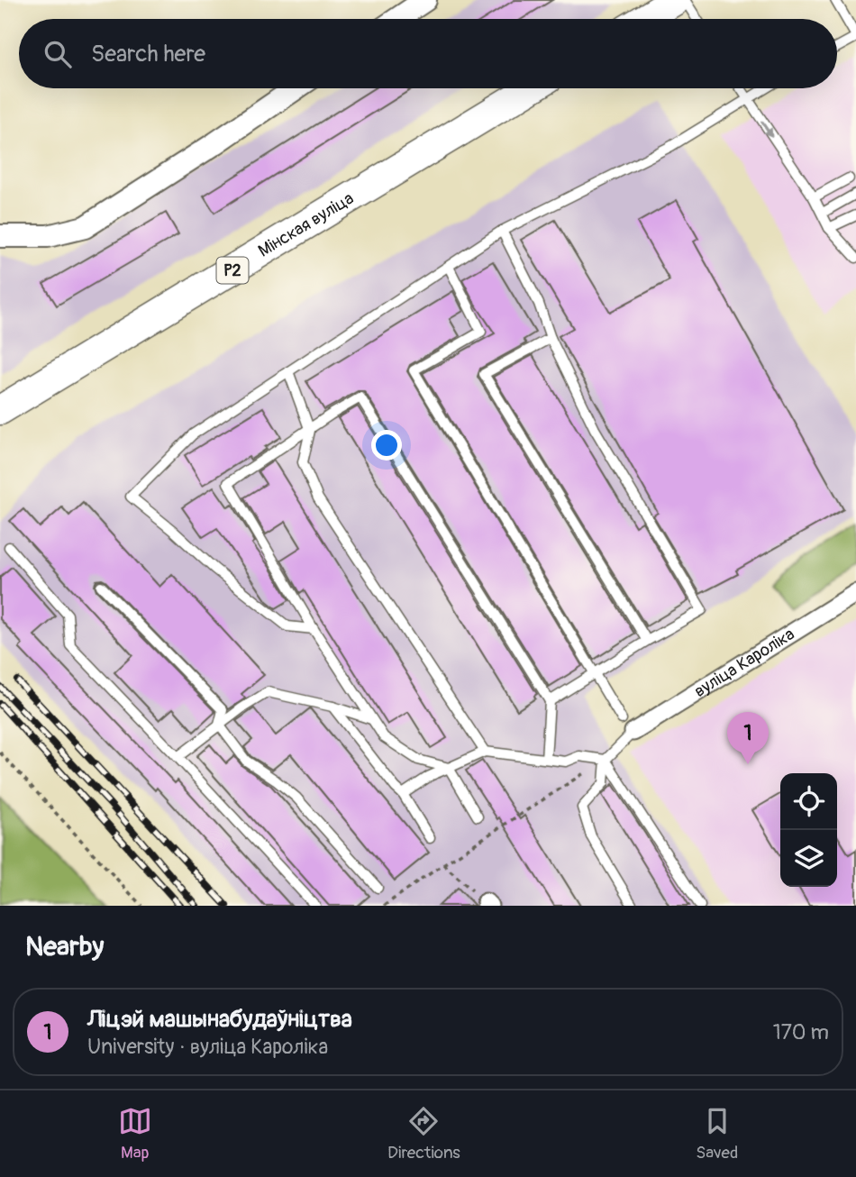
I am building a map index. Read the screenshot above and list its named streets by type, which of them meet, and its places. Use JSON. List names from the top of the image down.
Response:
{
  "streets": {
    "main road": ["Мінская вуліца", "Р2"],
    "street": ["вуліца Кароліка"]
  },
  "page": {
    "search": "Search here",
    "pins": "1",
    "heading": "Nearby",
    "list": [
      {
        "mark": "1",
        "name": "Ліцэй машынабудаўніцтва",
        "note": "University · вуліца Кароліка",
        "value": "170 m"
      }
    ],
    "nav": ["Map", "Directions", "Saved"]
  }
}
